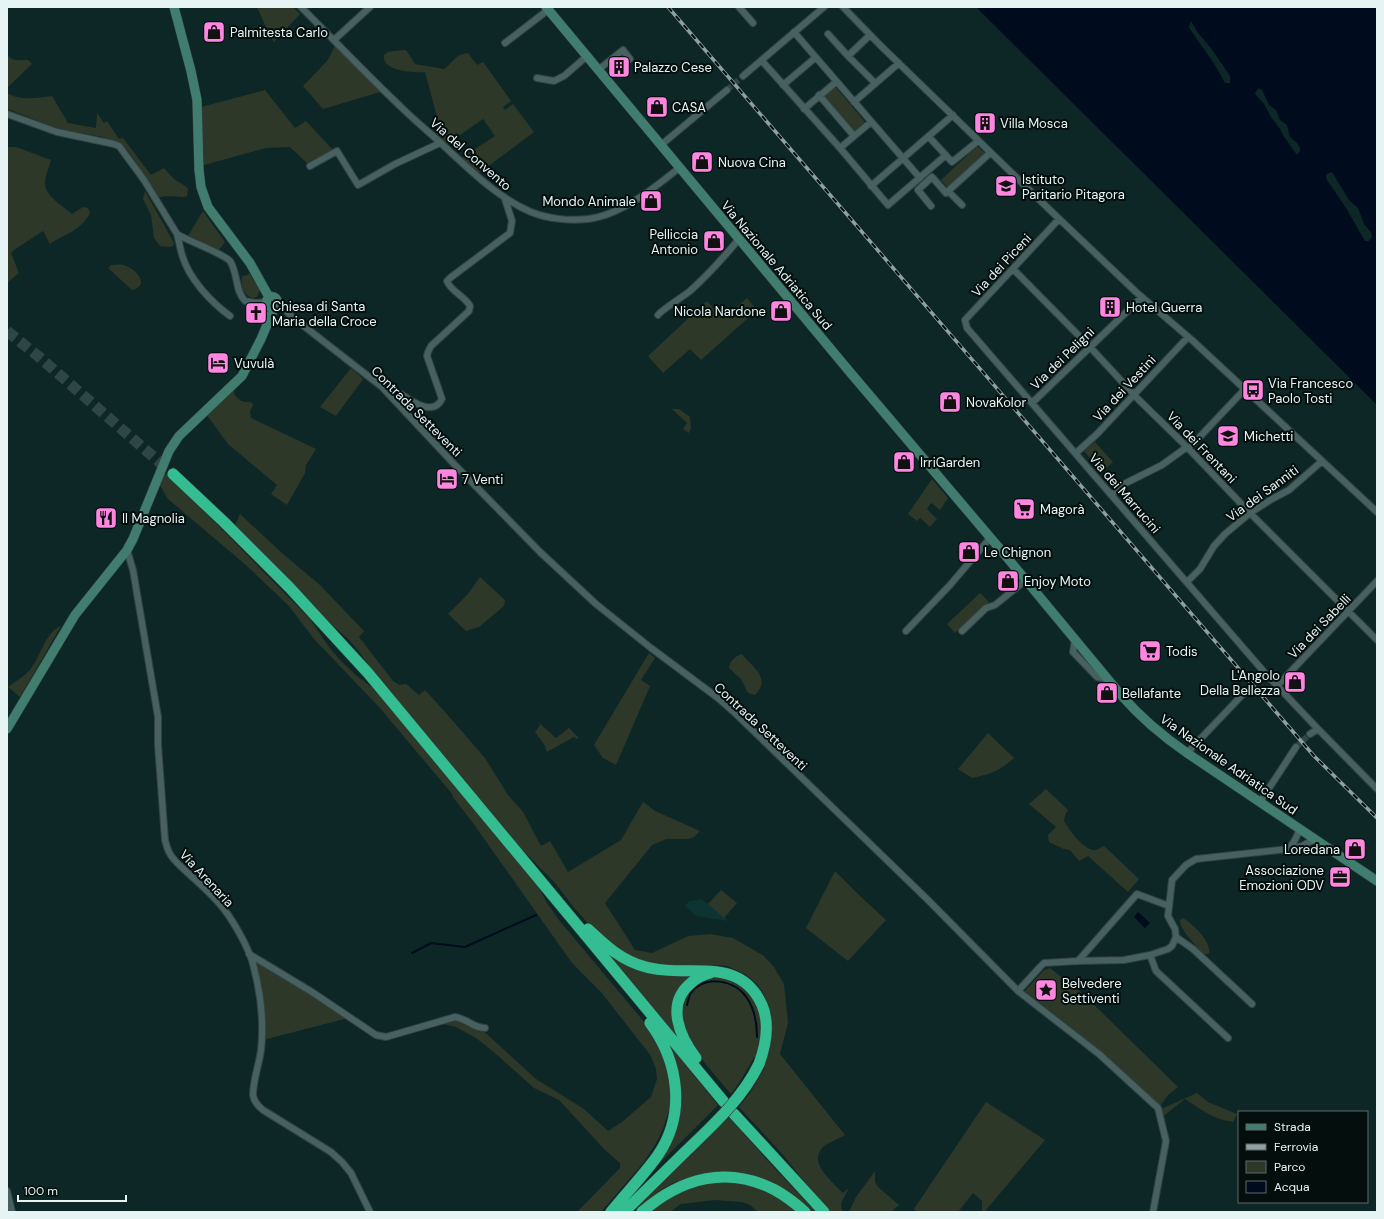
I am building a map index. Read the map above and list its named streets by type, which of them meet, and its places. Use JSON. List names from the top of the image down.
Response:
{
  "streets": {
    "main road": ["Via Nazionale Adriatica Sud"],
    "street": [
      "Via del Convento",
      "Via dei Piceni",
      "Via dei Peligni",
      "Via dei Vestini",
      "Contrada Setteventi",
      "Via dei Frentani",
      "Via dei Marrucini",
      "Via dei Sanniti",
      "Via dei Sabelli",
      "Via Arenaria"
    ]
  },
  "crossings": [
    ["Via del Convento", "Via Nazionale Adriatica Sud"],
    ["Via dei Piceni", "Via dei Frentani"],
    ["Via dei Piceni", "Via dei Marrucini"],
    ["Via dei Peligni", "Via dei Frentani"],
    ["Via dei Peligni", "Via dei Marrucini"],
    ["Via dei Vestini", "Via dei Frentani"],
    ["Via dei Vestini", "Via dei Marrucini"],
    ["Via dei Frentani", "Via dei Sanniti"],
    ["Via dei Frentani", "Via dei Sabelli"],
    ["Via dei Marrucini", "Via dei Sanniti"],
    ["Via dei Marrucini", "Via dei Sabelli"]
  ],
  "places": {
    "shop": [
      "Palmitesta Carlo",
      "CASA",
      "Nuova Cina",
      "Mondo Animale",
      "Pelliccia Antonio",
      "Nicola Nardone",
      "NovaKolor",
      "IrriGarden",
      "Le Chignon",
      "Enjoy Moto",
      "L'Angolo Della Bellezza",
      "Bellafante",
      "Loredana"
    ],
    "building": ["Palazzo Cese", "Villa Mosca", "Hotel Guerra"],
    "school or university": ["Istituto Paritario Pitagora", "Michetti"],
    "church": ["Chiesa di Santa Maria della Croce"],
    "hotel": ["Vuvulà", "7 Venti"],
    "bus stop": ["Via Francesco Paolo Tosti"],
    "supermarket": ["Magorà", "Todis"],
    "restaurant": ["Il Magnolia"],
    "office": ["Associazione Emozioni ODV"],
    "place": ["Belvedere Settiventi"]
  },
  "legend": [
    "Strada",
    "Ferrovia",
    "Parco",
    "Acqua"
  ],
  "scale_bar": "100 m"
}
